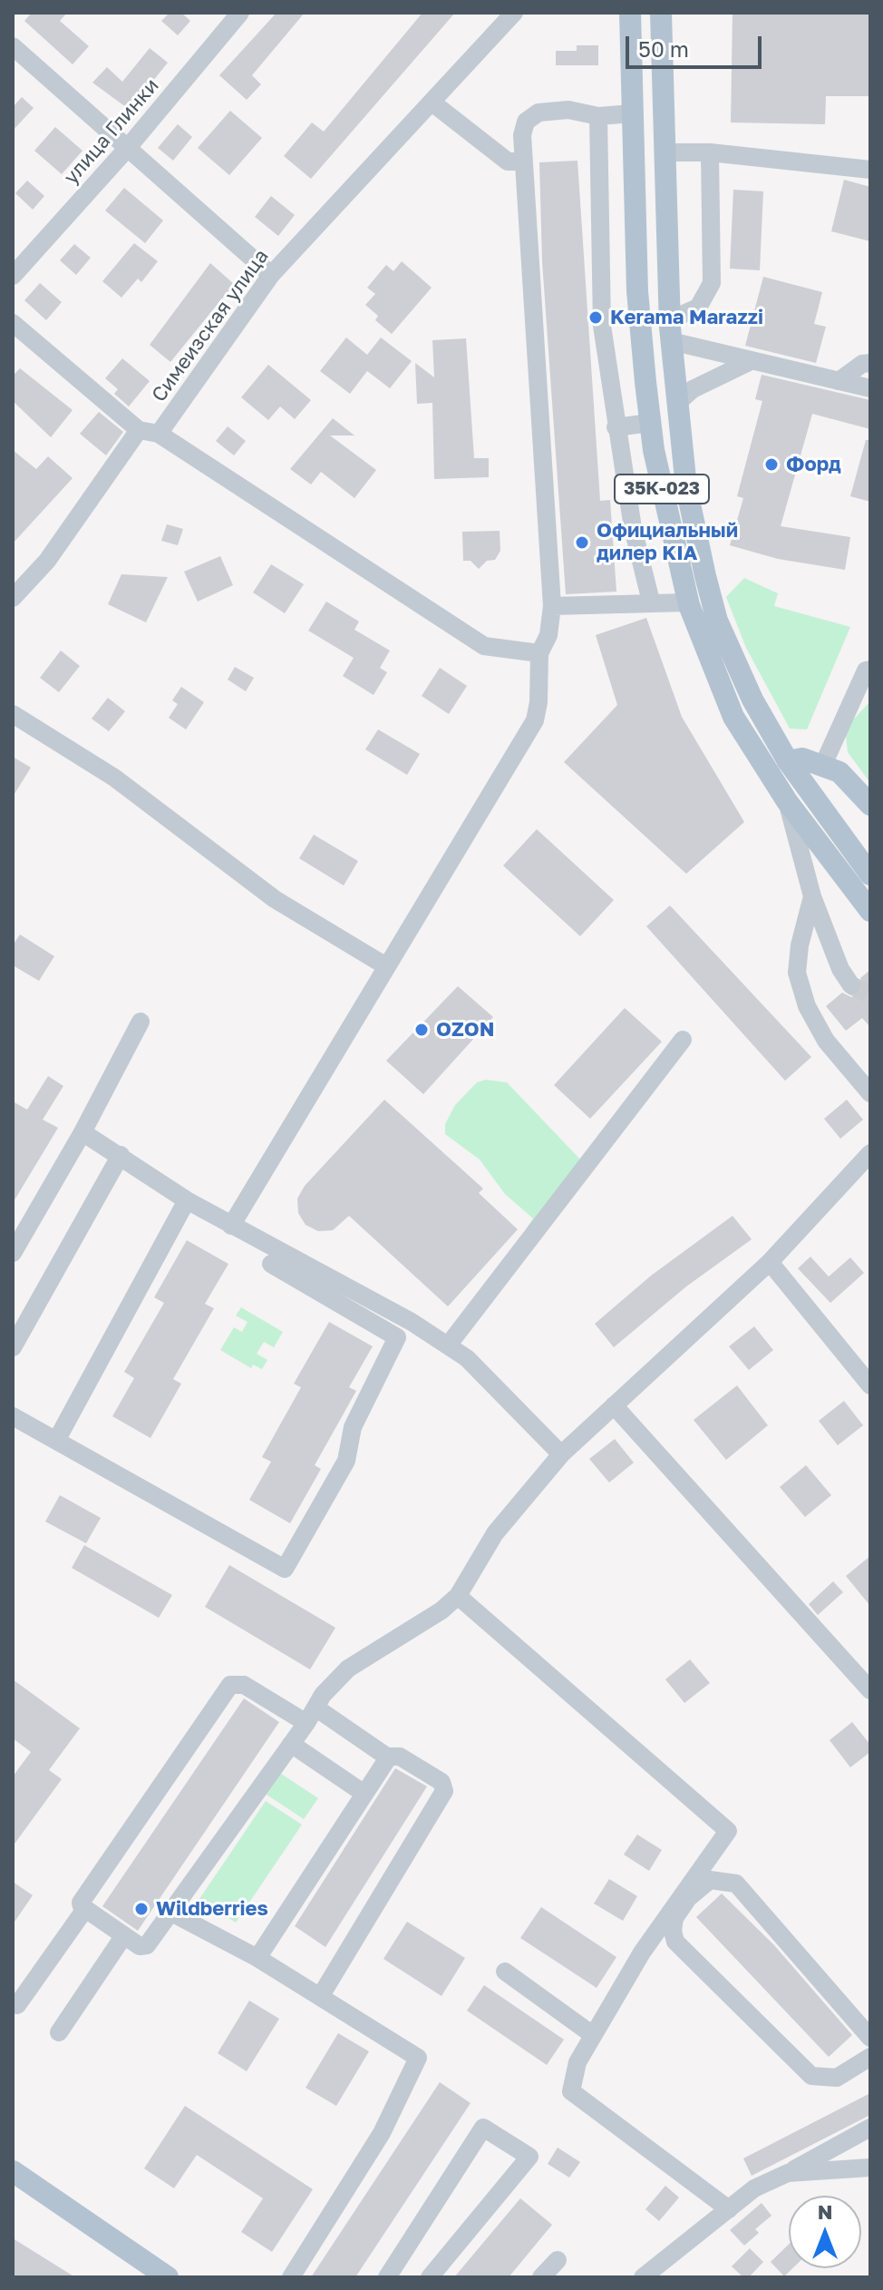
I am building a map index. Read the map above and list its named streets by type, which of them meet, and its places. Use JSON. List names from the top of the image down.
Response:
{
  "streets": {
    "main road": ["35К-023"],
    "street": ["улица Глинки", "Симеизская улица"]
  },
  "places": [
    "Kerama Marazzi",
    "Форд",
    "Официальный дилер KIA",
    "OZON",
    "Wildberries"
  ],
  "scale_bar": "50 m",
  "north": "top"
}
